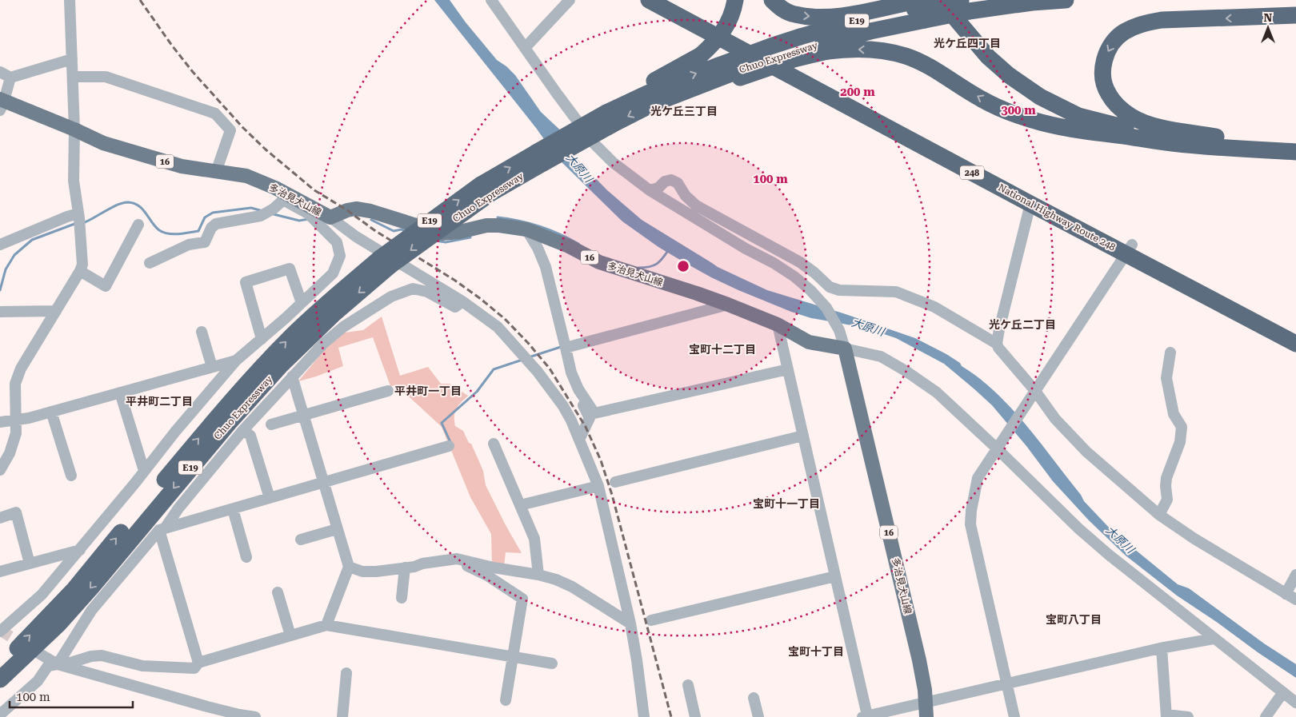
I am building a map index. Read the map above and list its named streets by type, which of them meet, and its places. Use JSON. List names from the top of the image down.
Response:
{
  "streets": {
    "highway": [
      "E19",
      "Chuo Expressway",
      "248",
      "National Highway Route 248"
    ],
    "main road": ["16", "多治見犬山線"]
  },
  "districts": [
    "光ケ丘四丁目",
    "光ケ丘三丁目",
    "光ケ丘二丁目",
    "宝町十二丁目",
    "平井町一丁目",
    "平井町二丁目",
    "宝町十一丁目",
    "宝町八丁目",
    "宝町十丁目"
  ],
  "water": ["大原川"],
  "scale_bar": "100 m",
  "north": "top",
  "rings": ["200 m", "300 m", "100 m"]
}
